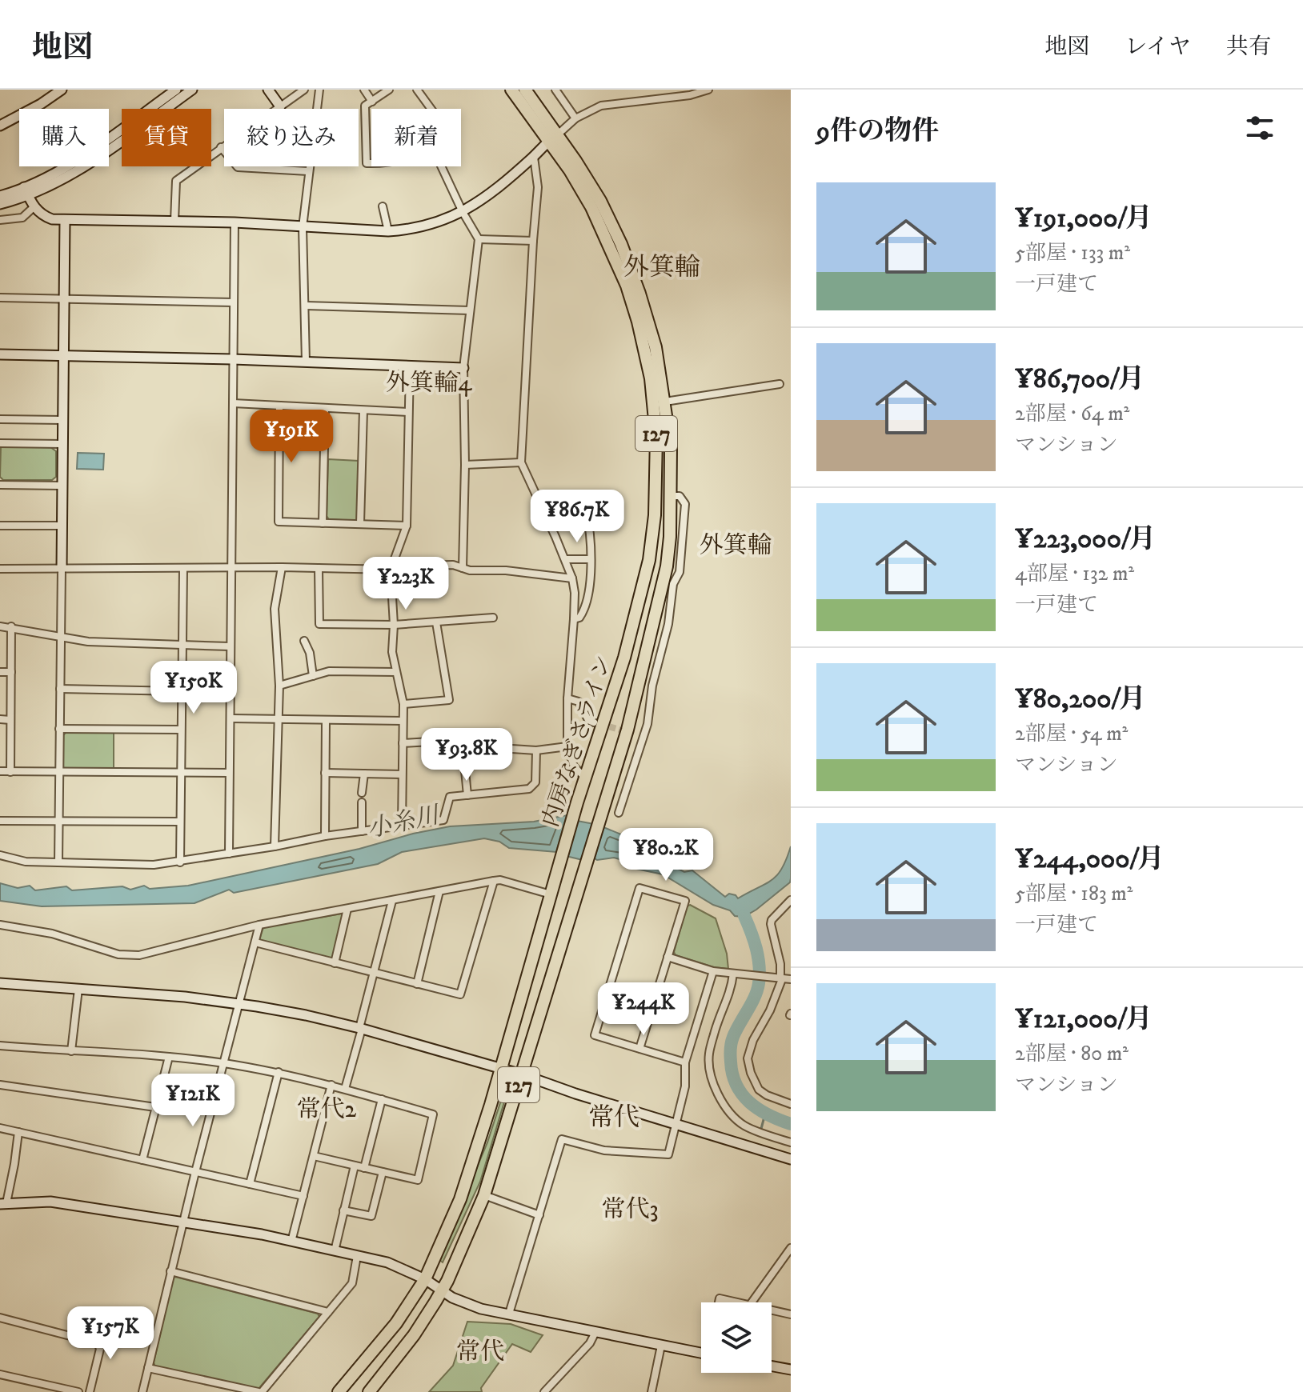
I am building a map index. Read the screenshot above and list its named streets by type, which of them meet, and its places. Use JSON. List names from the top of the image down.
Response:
{
  "streets": {
    "highway": ["127", "内房なぎさライン"]
  },
  "districts": [
    "外箕輪",
    "外箕輪4",
    "外箕輪",
    "常代2",
    "常代",
    "常代3",
    "常代"
  ],
  "water": ["小糸川"],
  "page": {
    "header": "地図",
    "nav": ["地図", "レイヤ", "共有"],
    "heading": "9件の物件",
    "chip": [
      "購入",
      "賃貸",
      "絞り込み",
      "新着"
    ],
    "list": [
      {
        "name": "¥191,000/月",
        "note": "5部屋 · 133 m² · 一戸建て"
      },
      {
        "name": "¥86,700/月",
        "note": "2部屋 · 64 m² · マンション"
      },
      {
        "name": "¥223,000/月",
        "note": "4部屋 · 132 m² · 一戸建て"
      },
      {
        "name": "¥80,200/月",
        "note": "2部屋 · 54 m² · マンション"
      },
      {
        "name": "¥244,000/月",
        "note": "5部屋 · 183 m² · 一戸建て"
      },
      {
        "name": "¥121,000/月",
        "note": "2部屋 · 80 m² · マンション"
      }
    ],
    "price": [
      "¥191K",
      "¥86.7K",
      "¥223K",
      "¥150K",
      "¥93.8K",
      "¥80.2K",
      "¥244K",
      "¥121K",
      "¥157K"
    ]
  }
}
